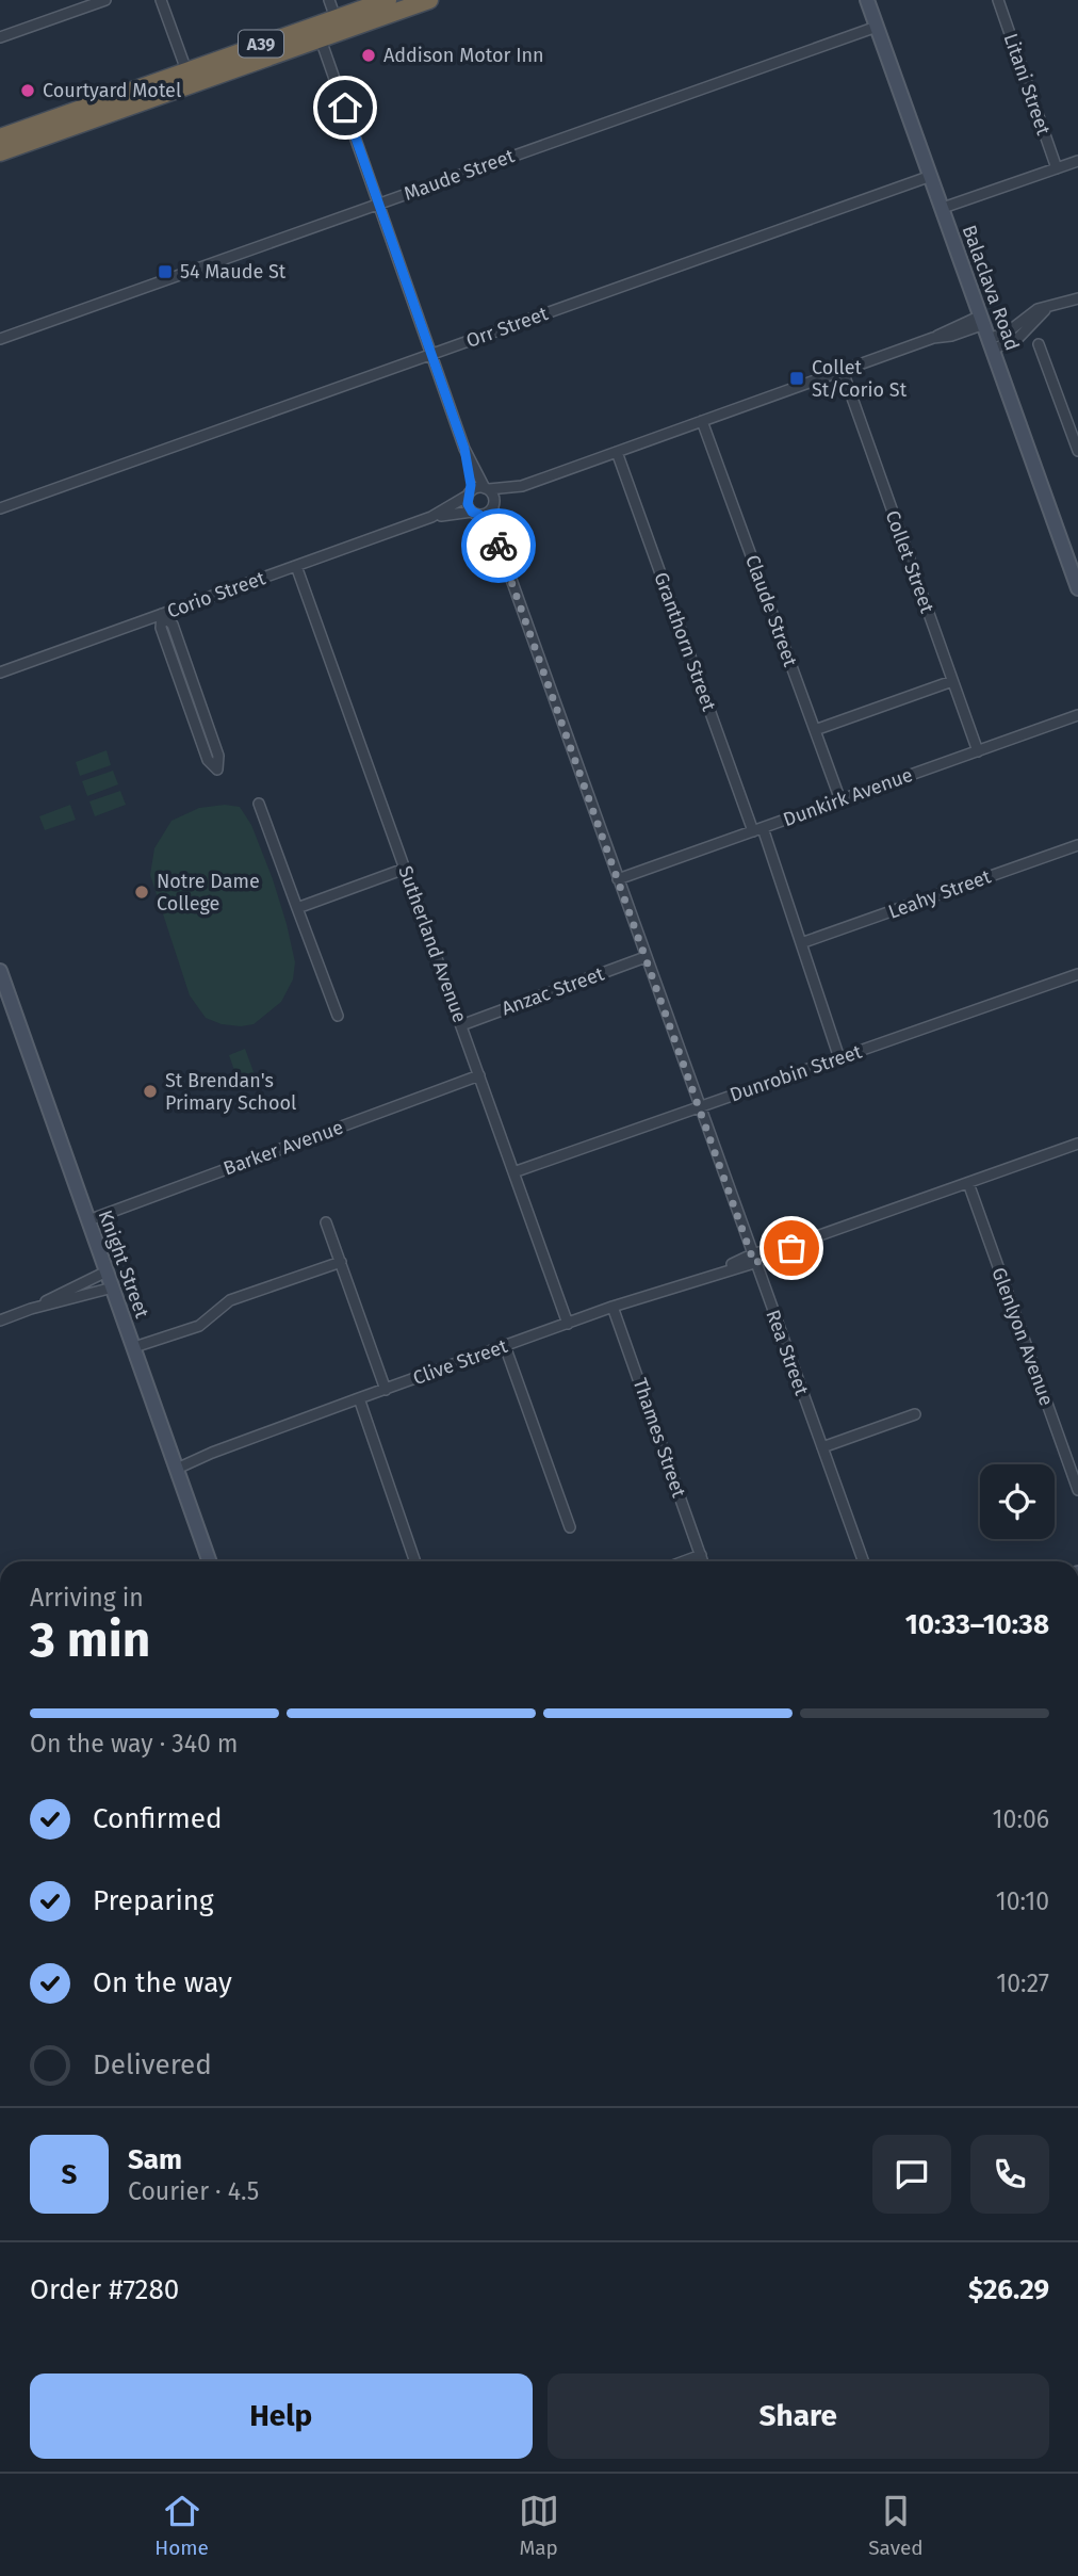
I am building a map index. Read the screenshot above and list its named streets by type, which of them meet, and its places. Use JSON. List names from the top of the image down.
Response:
{
  "streets": {
    "highway": ["A39"],
    "street": [
      "Litani Street",
      "Maude Street",
      "Balaclava Road",
      "Orr Street",
      "Collet Street",
      "Corio Street",
      "Claude Street",
      "Granthorn Street",
      "Dunkirk Avenue",
      "Leahy Street",
      "Sutherland Avenue",
      "Anzac Street",
      "Dunrobin Street",
      "Barker Avenue",
      "Knight Street",
      "Glenlyon Avenue",
      "Rea Street",
      "Clive Street",
      "Thames Street"
    ]
  },
  "crossings": [
    ["Maude Street", "Balaclava Road"],
    ["Balaclava Road", "Orr Street"],
    ["Collet Street", "Dunkirk Avenue"],
    ["Corio Street", "Sutherland Avenue"],
    ["Corio Street", "Rea Street"],
    ["Claude Street", "Dunkirk Avenue"],
    ["Granthorn Street", "Dunkirk Avenue"],
    ["Granthorn Street", "Leahy Street"],
    ["Granthorn Street", "Dunrobin Street"],
    ["Dunkirk Avenue", "Rea Street"],
    ["Sutherland Avenue", "Anzac Street"],
    ["Sutherland Avenue", "Dunrobin Street"],
    ["Sutherland Avenue", "Barker Avenue"],
    ["Sutherland Avenue", "Clive Street"],
    ["Anzac Street", "Rea Street"],
    ["Dunrobin Street", "Rea Street"],
    ["Barker Avenue", "Knight Street"],
    ["Knight Street", "Clive Street"],
    ["Glenlyon Avenue", "Clive Street"],
    ["Rea Street", "Clive Street"],
    ["Clive Street", "Thames Street"]
  ],
  "places": {
    "other": [
      "Addison Motor Inn",
      "Courtyard Motel",
      "Notre Dame College",
      "St Brendan's Primary School"
    ],
    "transit": ["54 Maude St", "Collet St/Corio St"]
  },
  "page": {
    "heading": ["3 min", "Arriving in", "10:33–10:38"],
    "panel": [
      "Sam",
      "Courier · 4.5",
      "Order #7280",
      "$26.29"
    ],
    "bar": "On the way · 340 m",
    "list": [
      ["Confirmed", "10:06"],
      ["Preparing", "10:10"],
      ["On the way", "10:27"],
      "Delivered"
    ],
    "round": "S",
    "buttons": ["Help", "Share"],
    "tabs": ["Home", "Map", "Saved"]
  }
}
